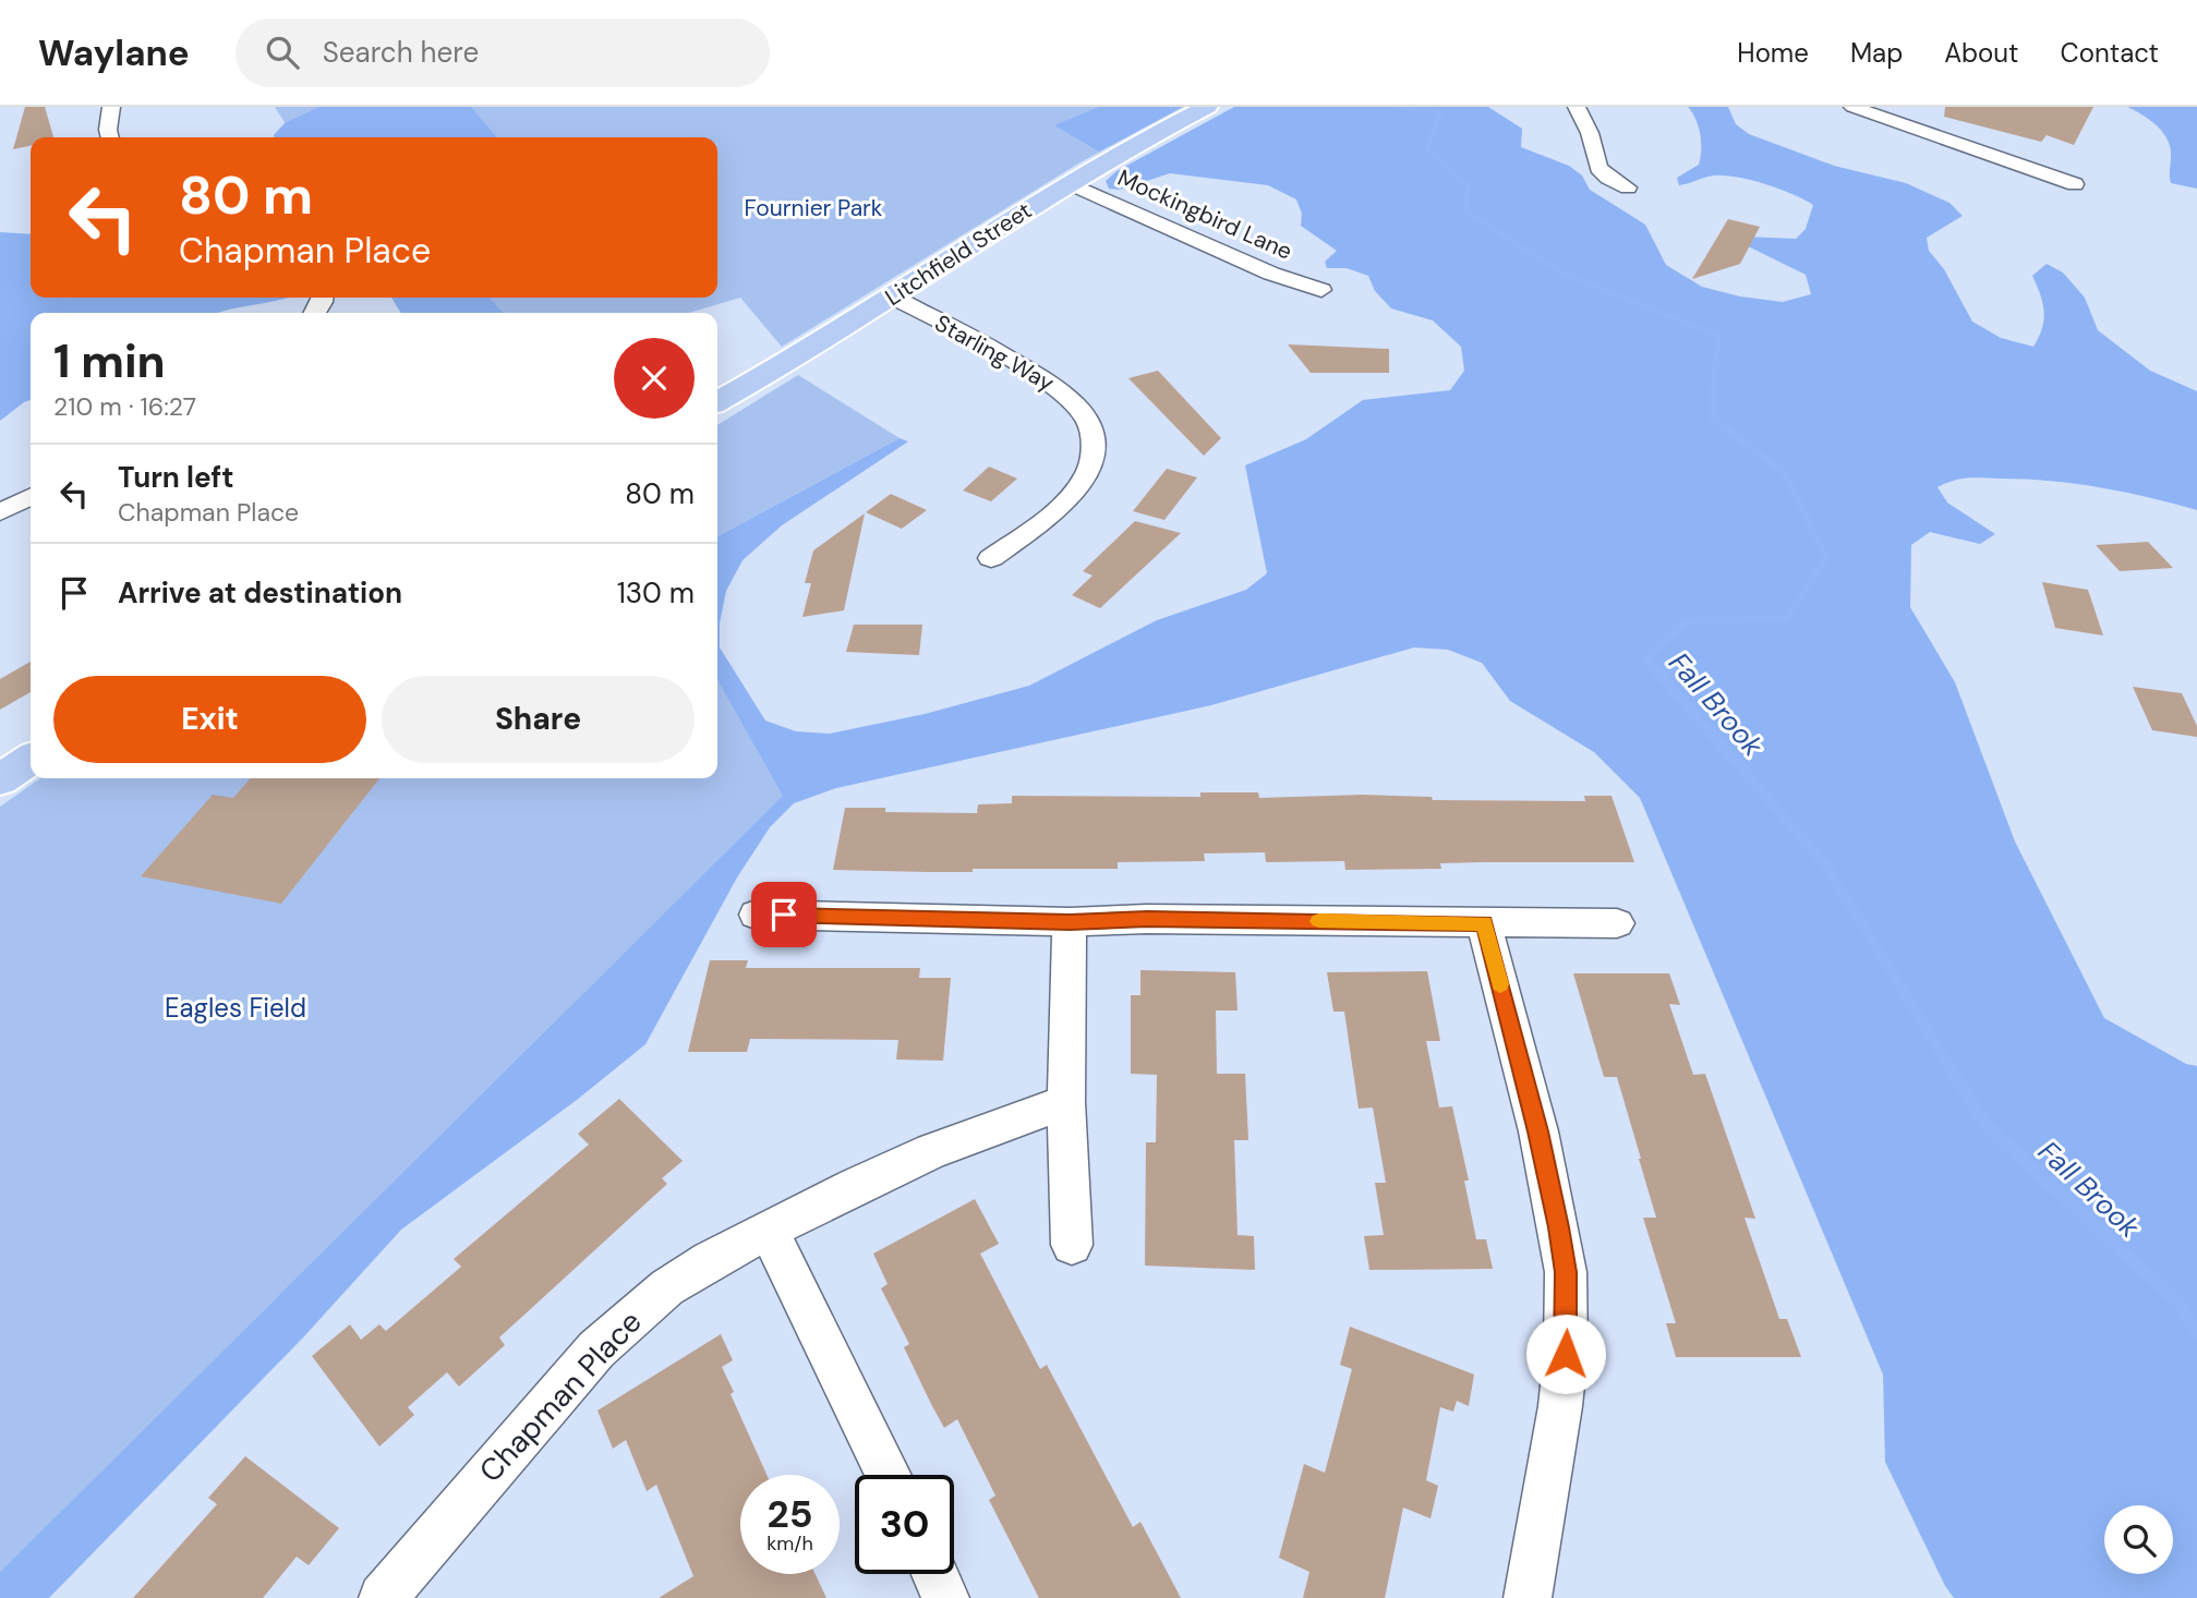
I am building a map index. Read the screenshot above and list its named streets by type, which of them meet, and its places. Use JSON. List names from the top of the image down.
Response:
{
  "streets": {
    "main road": ["Litchfield Street"],
    "street": ["Mockingbird Lane", "Starling Way", "Chapman Place"]
  },
  "crossings": [
    ["Mockingbird Lane", "Litchfield Street"],
    ["Litchfield Street", "Starling Way"]
  ],
  "water": ["Fall Brook"],
  "parks": ["Fournier Park", "Eagles Field"],
  "page": {
    "header": "Waylane",
    "search": "Search here",
    "nav": [
      "Home",
      "Map",
      "About",
      "Contact"
    ],
    "turn": ["80 m", "Chapman Place"],
    "heading": ["1 min", "210 m · 16:27"],
    "list": [
      {
        "name": "Turn left",
        "note": "Chapman Place",
        "value": "80 m"
      },
      {
        "name": "Arrive at destination",
        "value": "130 m"
      }
    ],
    "buttons": ["Exit", "Share"],
    "speed": "25 km/h",
    "limit": "30"
  }
}
